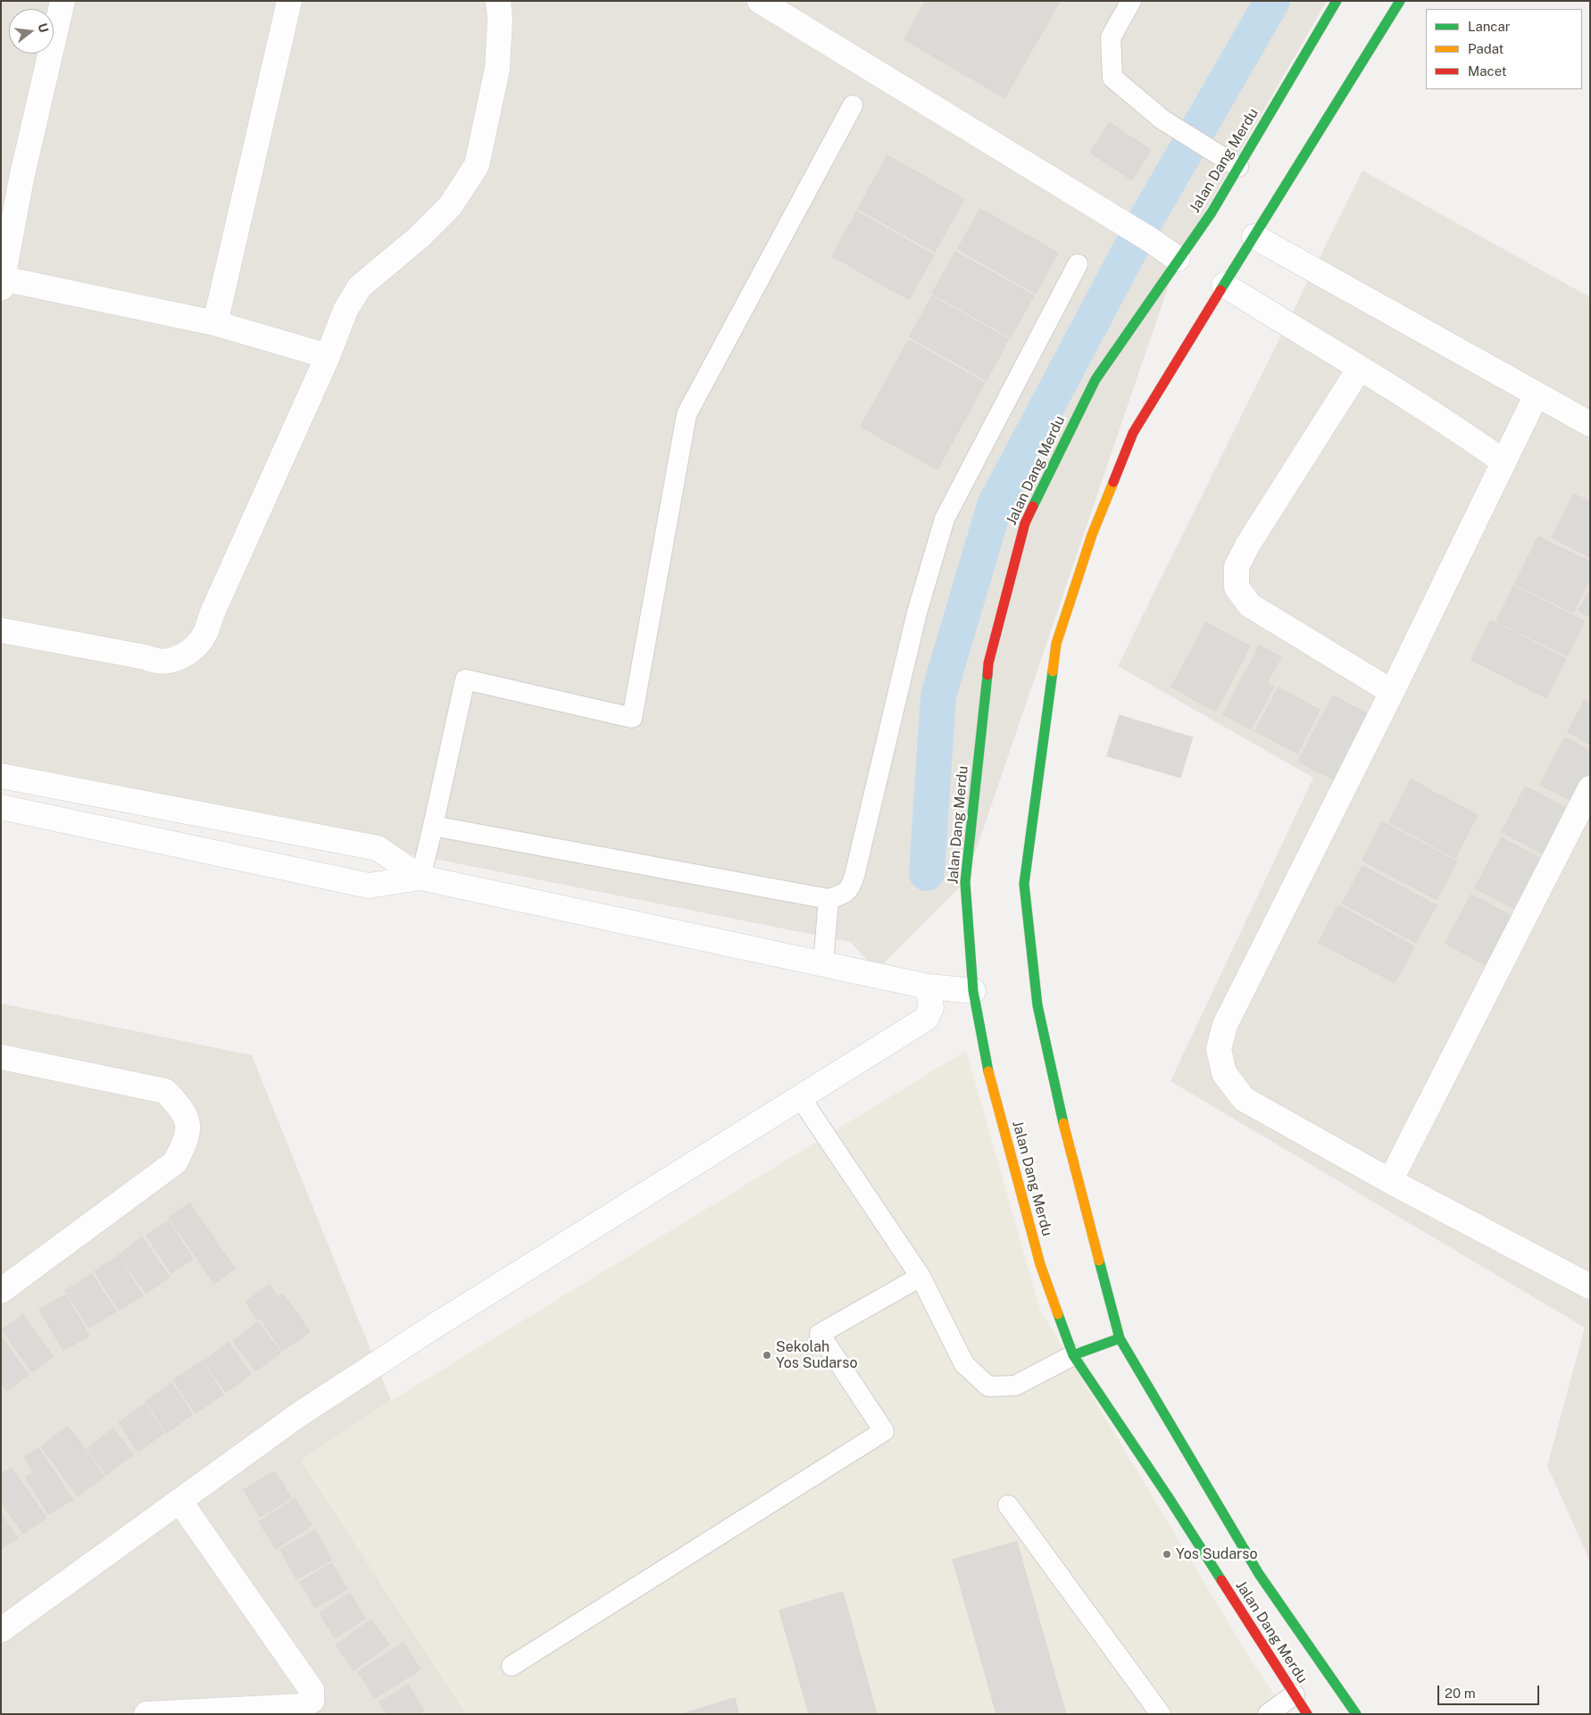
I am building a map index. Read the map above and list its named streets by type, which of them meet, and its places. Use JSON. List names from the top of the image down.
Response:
{
  "streets": {
    "main road": ["Jalan Dang Merdu"]
  },
  "places": ["Sekolah Yos Sudarso", "Yos Sudarso"],
  "legend": ["Lancar", "Padat", "Macet"],
  "scale_bar": "20 m",
  "north": "right"
}
